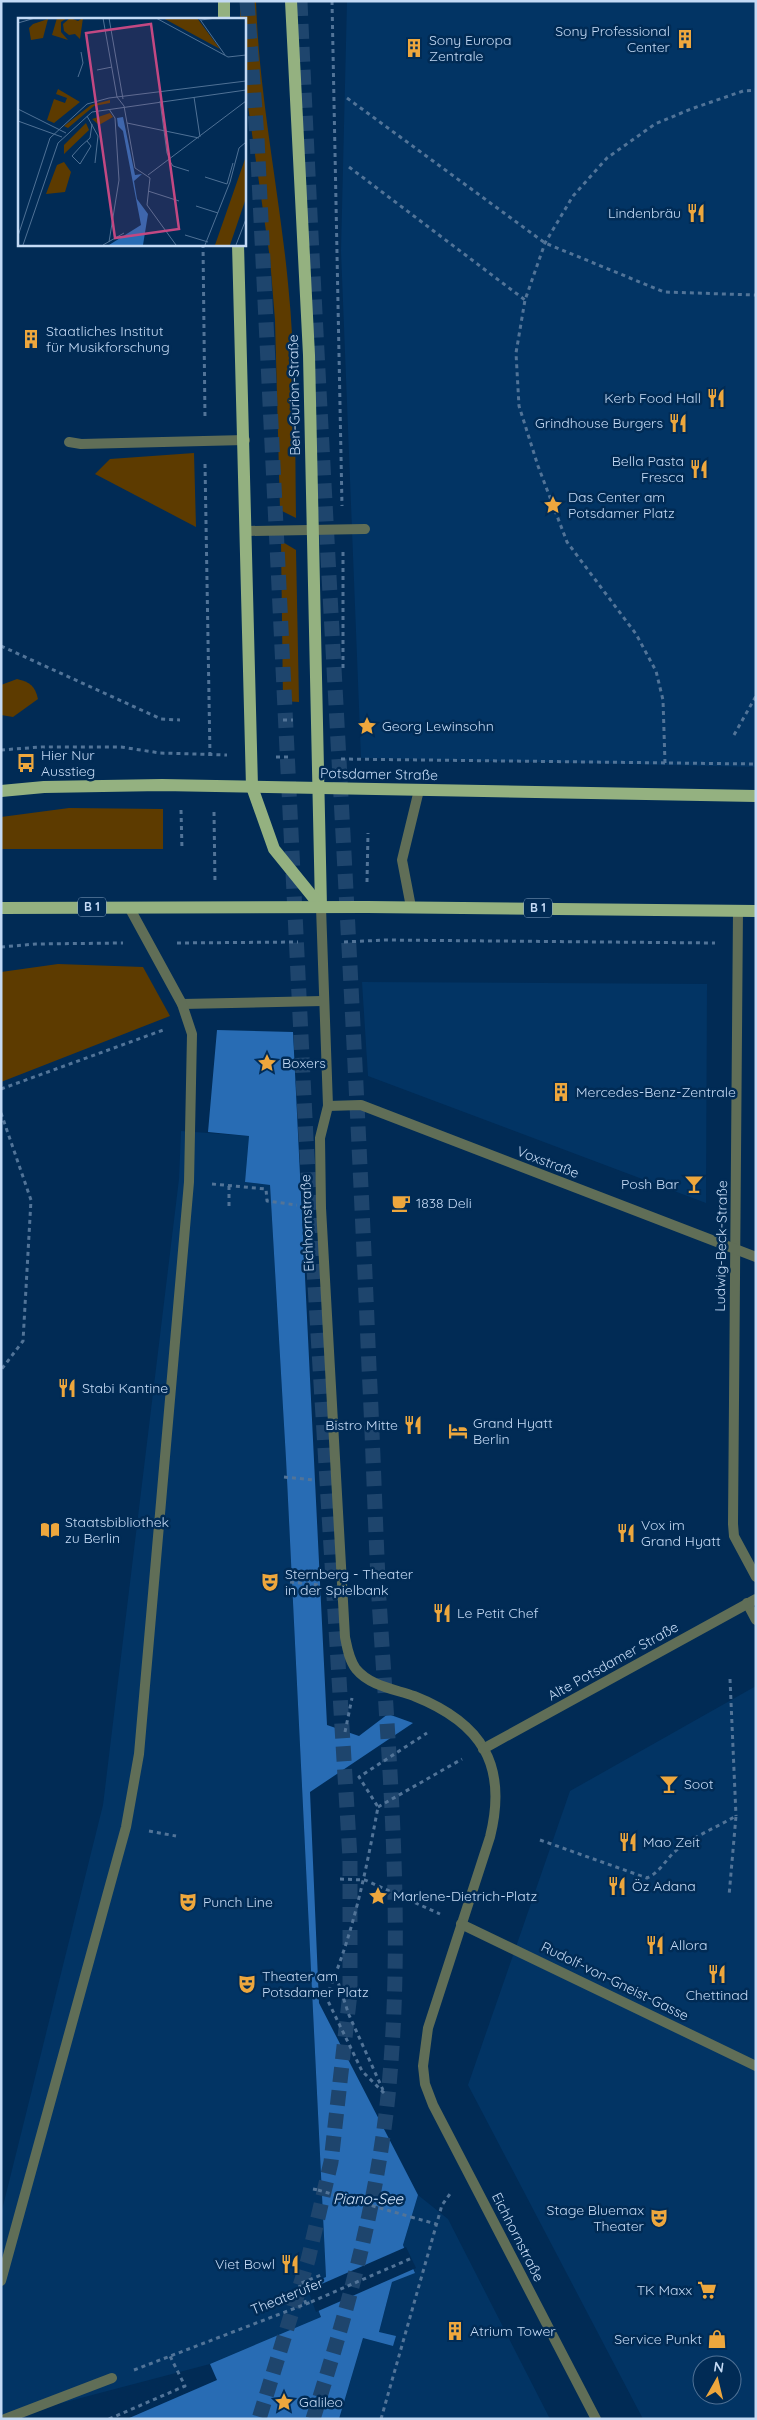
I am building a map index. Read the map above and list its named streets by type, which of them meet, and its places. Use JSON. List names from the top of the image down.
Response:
{
  "streets": {
    "main road": [
      "Ben-Gurion-Straße",
      "Potsdamer Straße",
      "B 1",
      "Eichhornstraße"
    ],
    "street": [
      "Voxstraße",
      "Ludwig-Beck-Straße",
      "Alte Potsdamer Straße",
      "Rudolf-von-Gneist-Gasse"
    ],
    "path": ["Theaterufer"]
  },
  "crossings": [
    ["Ben-Gurion-Straße", "Potsdamer Straße"],
    ["Ben-Gurion-Straße", "Eichhornstraße"],
    ["Potsdamer Straße", "Eichhornstraße"],
    ["B 1", "Eichhornstraße"],
    ["B 1", "Ludwig-Beck-Straße"],
    ["Voxstraße", "Eichhornstraße"],
    ["Voxstraße", "Ludwig-Beck-Straße"],
    ["Eichhornstraße", "Alte Potsdamer Straße"],
    ["Eichhornstraße", "Rudolf-von-Gneist-Gasse"]
  ],
  "water": ["Piano-See"],
  "places": {
    "building": [
      "Sony Professional Center",
      "Sony Europa Zentrale",
      "Staatliches Institut für Musikforschung",
      "Mercedes-Benz-Zentrale",
      "Atrium Tower"
    ],
    "restaurant": [
      "Lindenbräu",
      "Kerb Food Hall",
      "Grindhouse Burgers",
      "Bella Pasta Fresca",
      "Stabi Kantine",
      "Bistro Mitte",
      "Vox im Grand Hyatt",
      "Le Petit Chef",
      "Mao Zeit",
      "Öz Adana",
      "Allora",
      "Chettinad",
      "Viet Bowl"
    ],
    "place": [
      "Das Center am Potsdamer Platz",
      "Georg Lewinsohn",
      "Boxers",
      "Marlene-Dietrich-Platz",
      "Galileo"
    ],
    "bus stop": ["Hier Nur Ausstieg"],
    "bar": ["Posh Bar", "Soot"],
    "cafe": ["1838 Deli"],
    "hotel": ["Grand Hyatt Berlin"],
    "library": ["Staatsbibliothek zu Berlin"],
    "theatre": [
      "Sternberg - Theater in der Spielbank",
      "Punch Line",
      "Theater am Potsdamer Platz",
      "Stage Bluemax Theater"
    ],
    "supermarket": ["TK Maxx"],
    "shop": ["Service Punkt"]
  },
  "north": "top"
}
